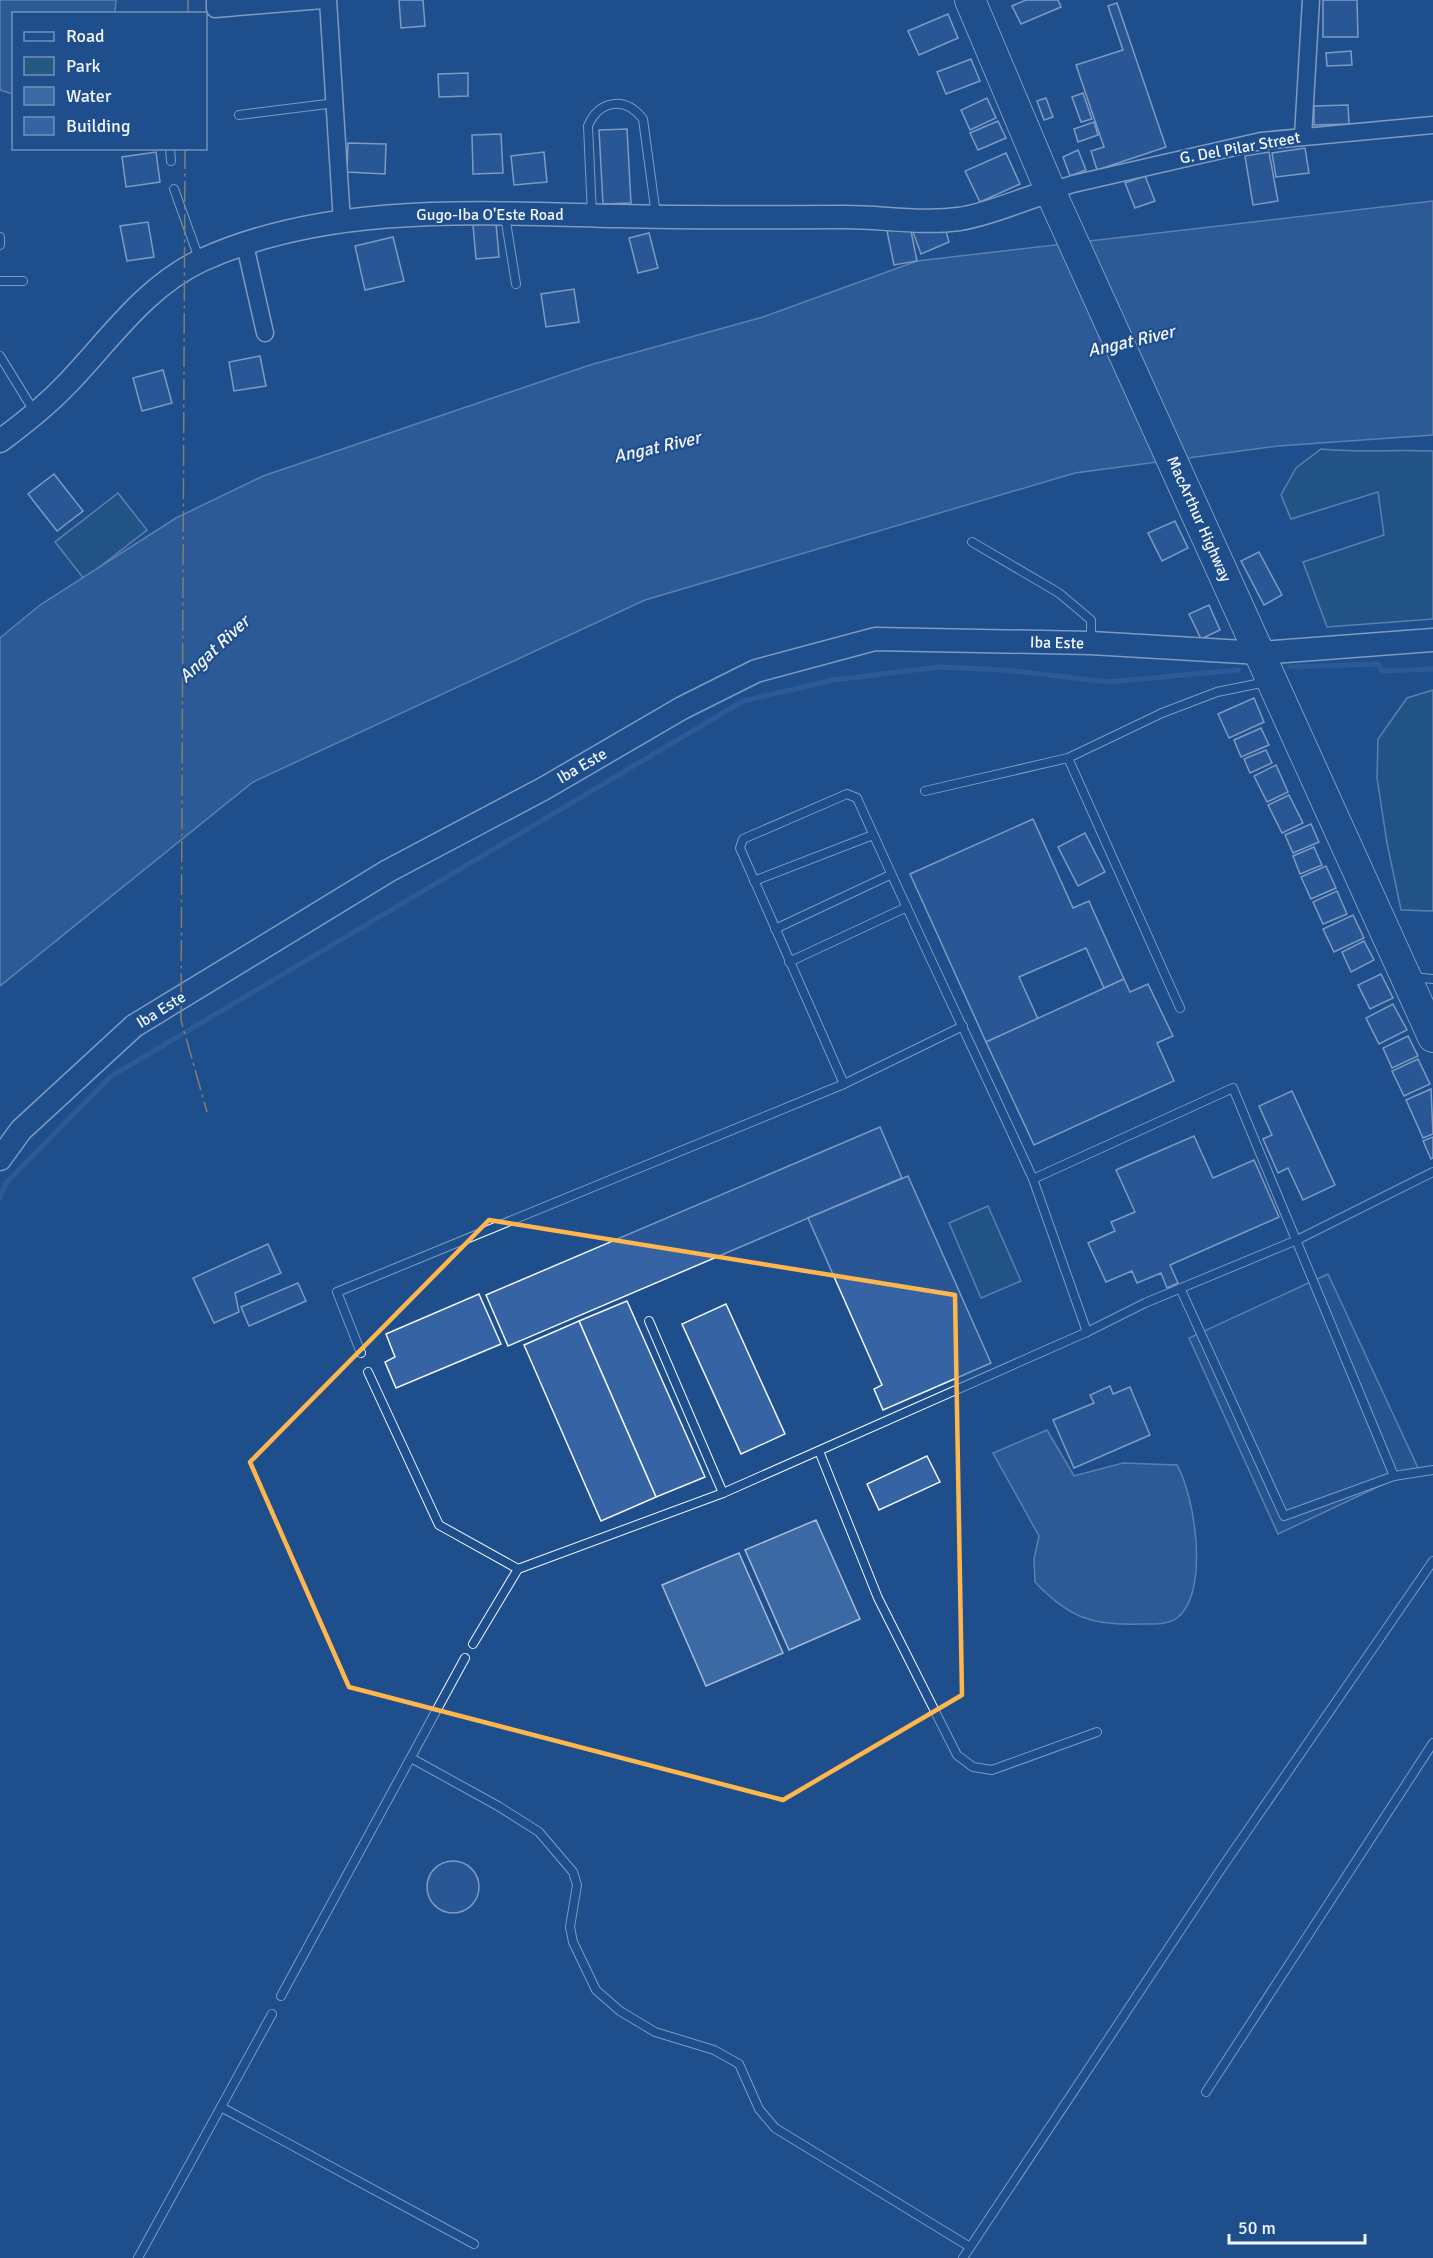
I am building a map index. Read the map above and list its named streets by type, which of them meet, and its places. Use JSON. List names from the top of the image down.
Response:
{
  "streets": {
    "highway": ["MacArthur Highway"],
    "street": ["G. Del Pilar Street", "Gugo-Iba O'Este Road", "Iba Este"]
  },
  "crossings": [
    ["G. Del Pilar Street", "Gugo-Iba O'Este Road"],
    ["G. Del Pilar Street", "MacArthur Highway"],
    ["Gugo-Iba O'Este Road", "MacArthur Highway"],
    ["MacArthur Highway", "Iba Este"]
  ],
  "water": ["Angat River"],
  "legend": [
    "Road",
    "Park",
    "Water",
    "Building"
  ],
  "scale_bar": "50 m"
}
